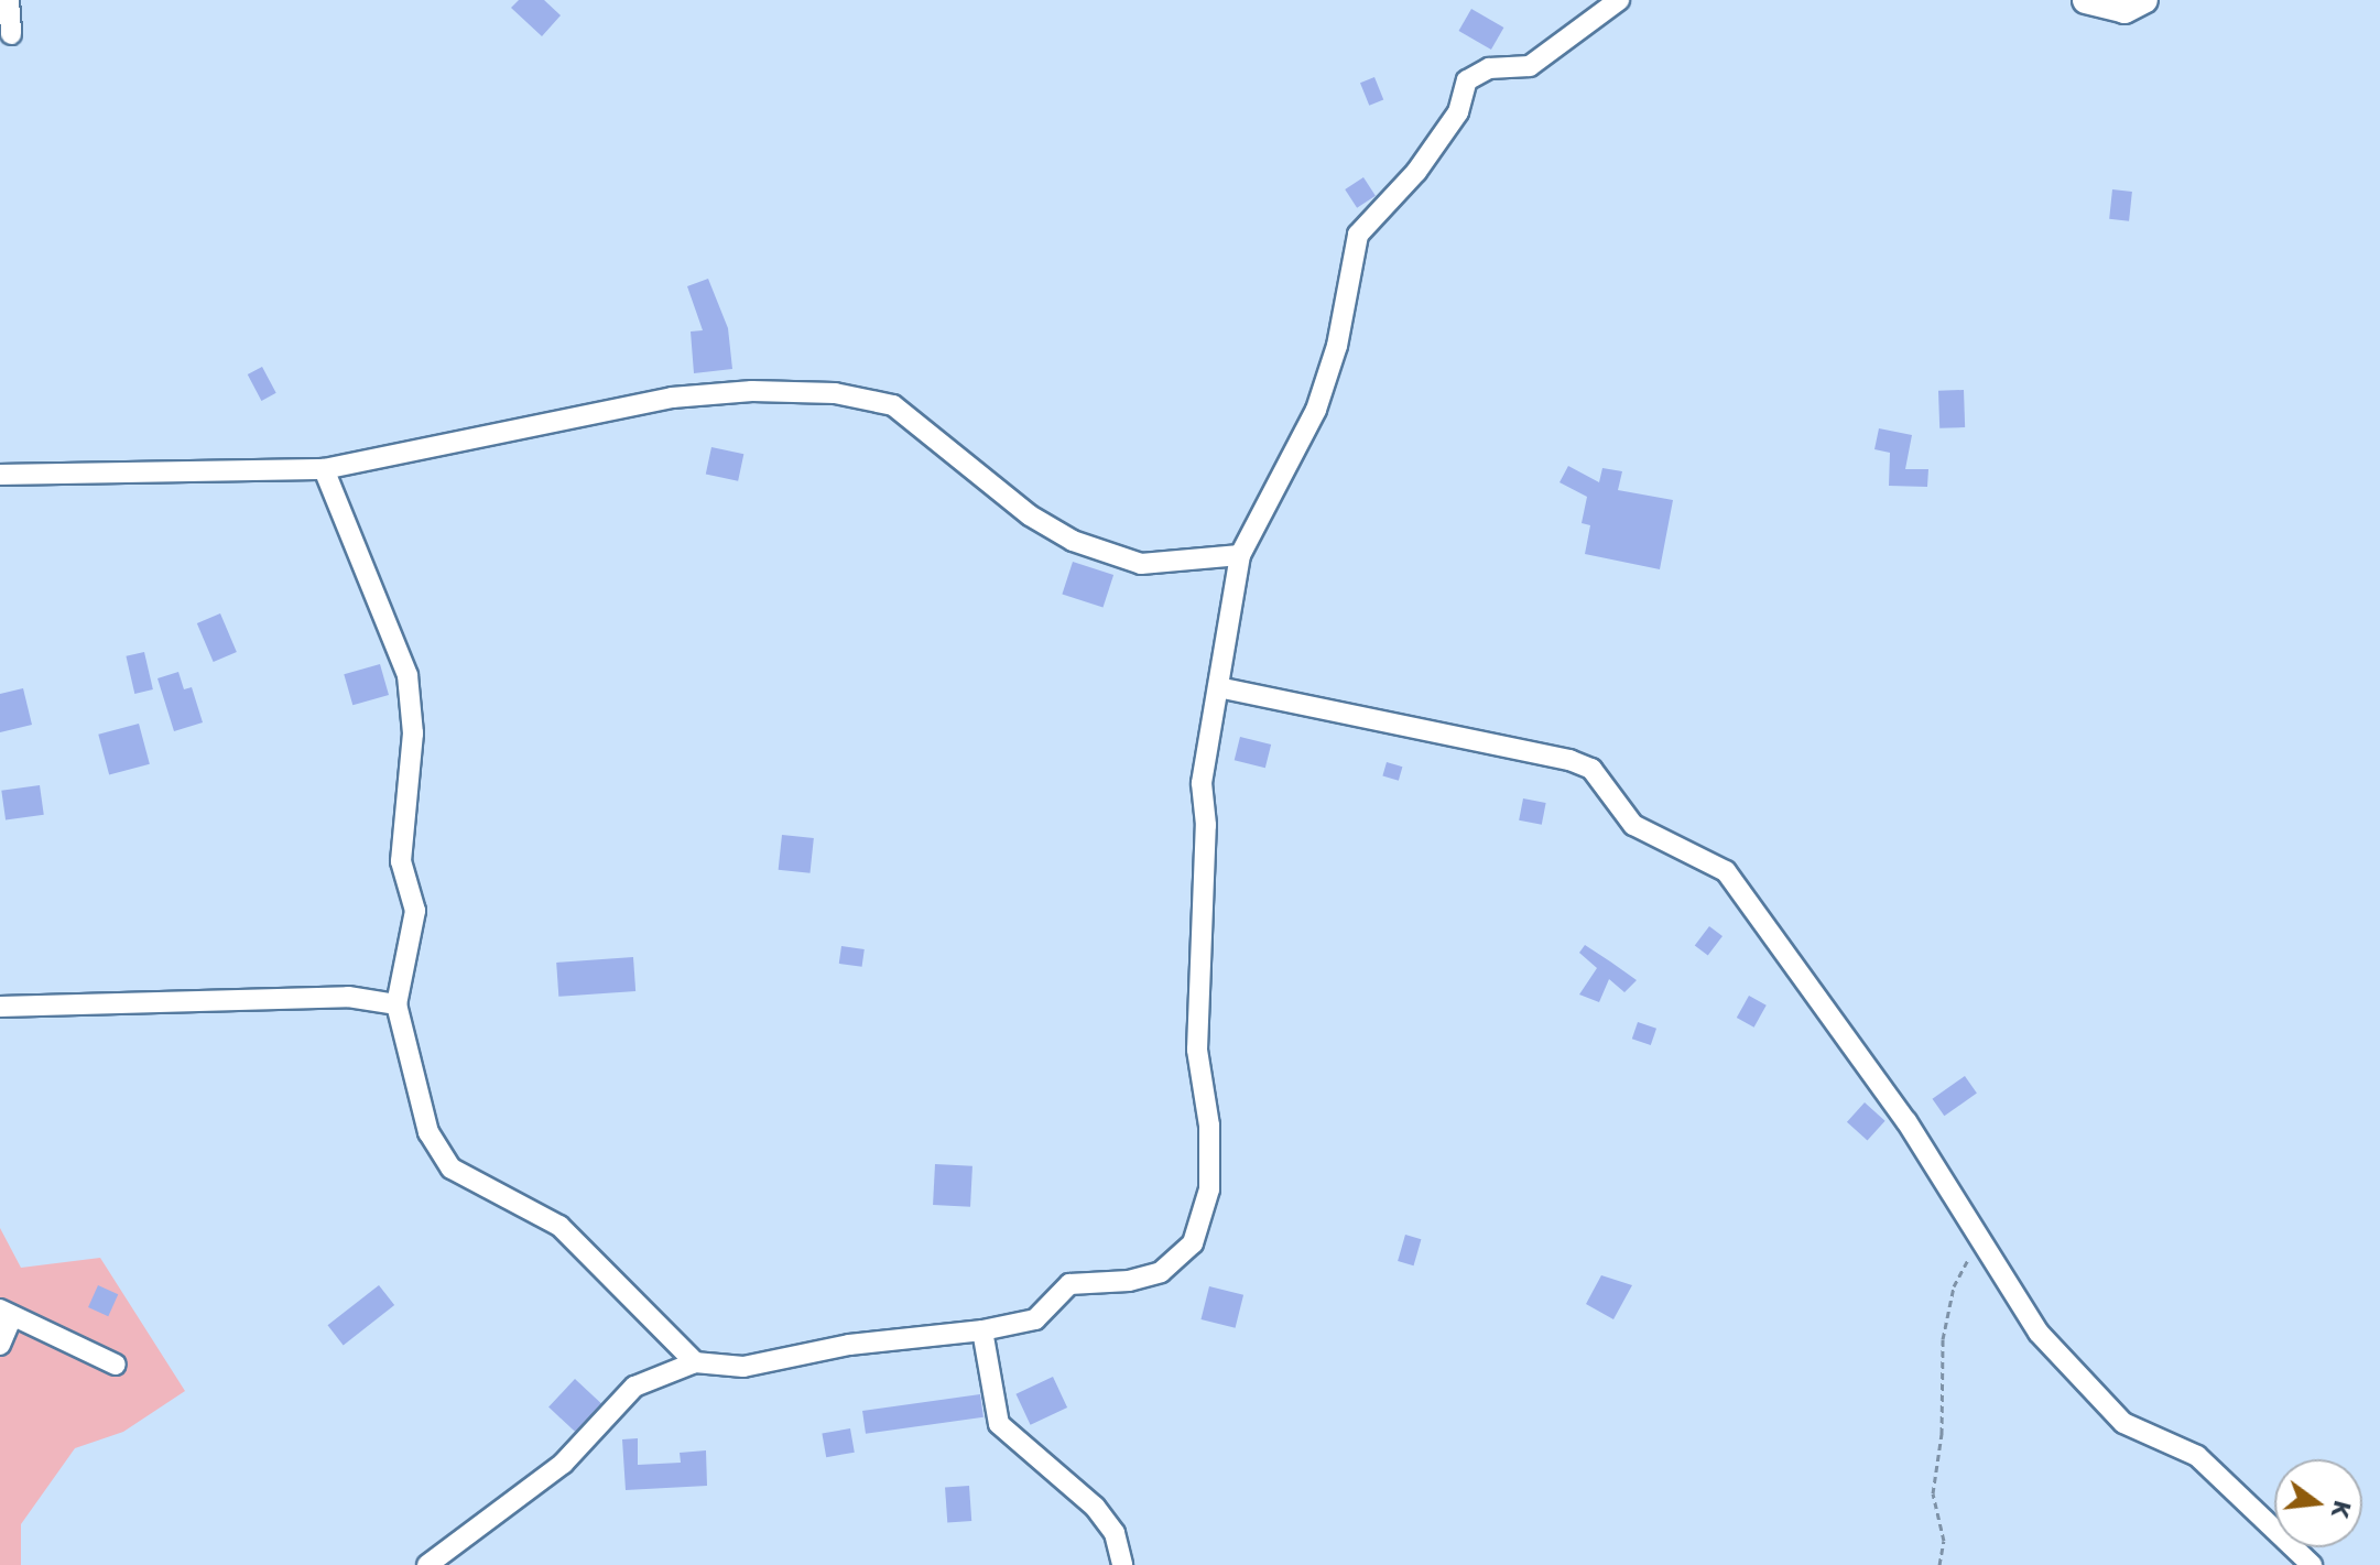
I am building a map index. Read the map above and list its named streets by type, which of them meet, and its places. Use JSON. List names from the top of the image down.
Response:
{
  "north": "right"
}
